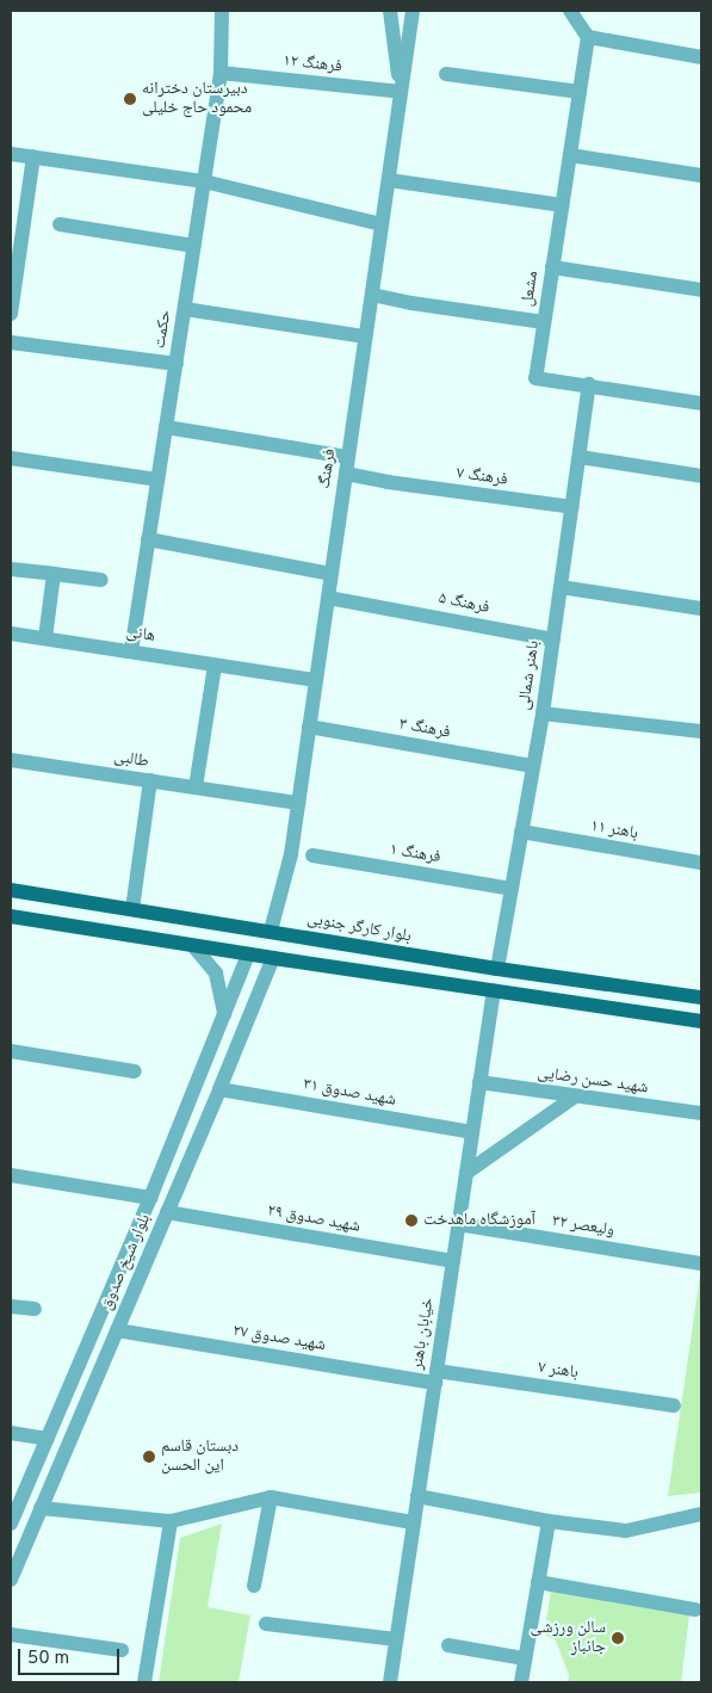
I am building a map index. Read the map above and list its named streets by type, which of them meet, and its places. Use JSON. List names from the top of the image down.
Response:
{
  "streets": {
    "main road": ["بلوار کارگر جنوبی"],
    "street": [
      "فرهنگ ۱۲",
      "مشعل",
      "حکمت",
      "فرهنگ",
      "فرهنگ ۷",
      "فرهنگ ۵",
      "هانی",
      "باهنر شمالی",
      "فرهنگ ۳",
      "طالبی",
      "باهنر ۱۱",
      "فرهنگ ۱",
      "شهید حسن رضایی",
      "شهید صدوق ۳۱",
      "شهید صدوق ۲۹",
      "ولیعصر ۳۲",
      "بلوار شیخ صدوق",
      "خیابان باهنر",
      "شهید صدوق ۲۷",
      "باهنر ۷"
    ]
  },
  "crossings": [
    ["فرهنگ ۱۲", "حکمت"],
    ["فرهنگ ۱۲", "فرهنگ"],
    ["مشعل", "باهنر شمالی"],
    ["حکمت", "هانی"],
    ["فرهنگ", "فرهنگ ۷"],
    ["فرهنگ", "فرهنگ ۵"],
    ["فرهنگ", "هانی"],
    ["فرهنگ", "فرهنگ ۳"],
    ["فرهنگ", "طالبی"],
    ["فرهنگ", "بلوار کارگر جنوبی"],
    ["فرهنگ ۷", "باهنر شمالی"],
    ["فرهنگ ۵", "باهنر شمالی"],
    ["باهنر شمالی", "فرهنگ ۳"],
    ["باهنر شمالی", "باهنر ۱۱"],
    ["باهنر شمالی", "فرهنگ ۱"],
    ["باهنر شمالی", "بلوار کارگر جنوبی"],
    ["شهید حسن رضایی", "خیابان باهنر"],
    ["شهید صدوق ۳۱", "بلوار شیخ صدوق"],
    ["شهید صدوق ۳۱", "خیابان باهنر"],
    ["شهید صدوق ۲۹", "بلوار شیخ صدوق"],
    ["شهید صدوق ۲۹", "خیابان باهنر"],
    ["ولیعصر ۳۲", "خیابان باهنر"],
    ["بلوار شیخ صدوق", "شهید صدوق ۲۷"],
    ["خیابان باهنر", "شهید صدوق ۲۷"],
    ["خیابان باهنر", "باهنر ۷"],
    ["شهید صدوق ۲۷", "باهنر ۷"]
  ],
  "places": [
    "دبيرستان دخترانه محمود حاج خلیلی",
    "آموزشگاه ماهدخت",
    "دبستان قاسم این الحسن",
    "سالن ورزشی جانباز"
  ],
  "scale_bar": "50 m"
}
